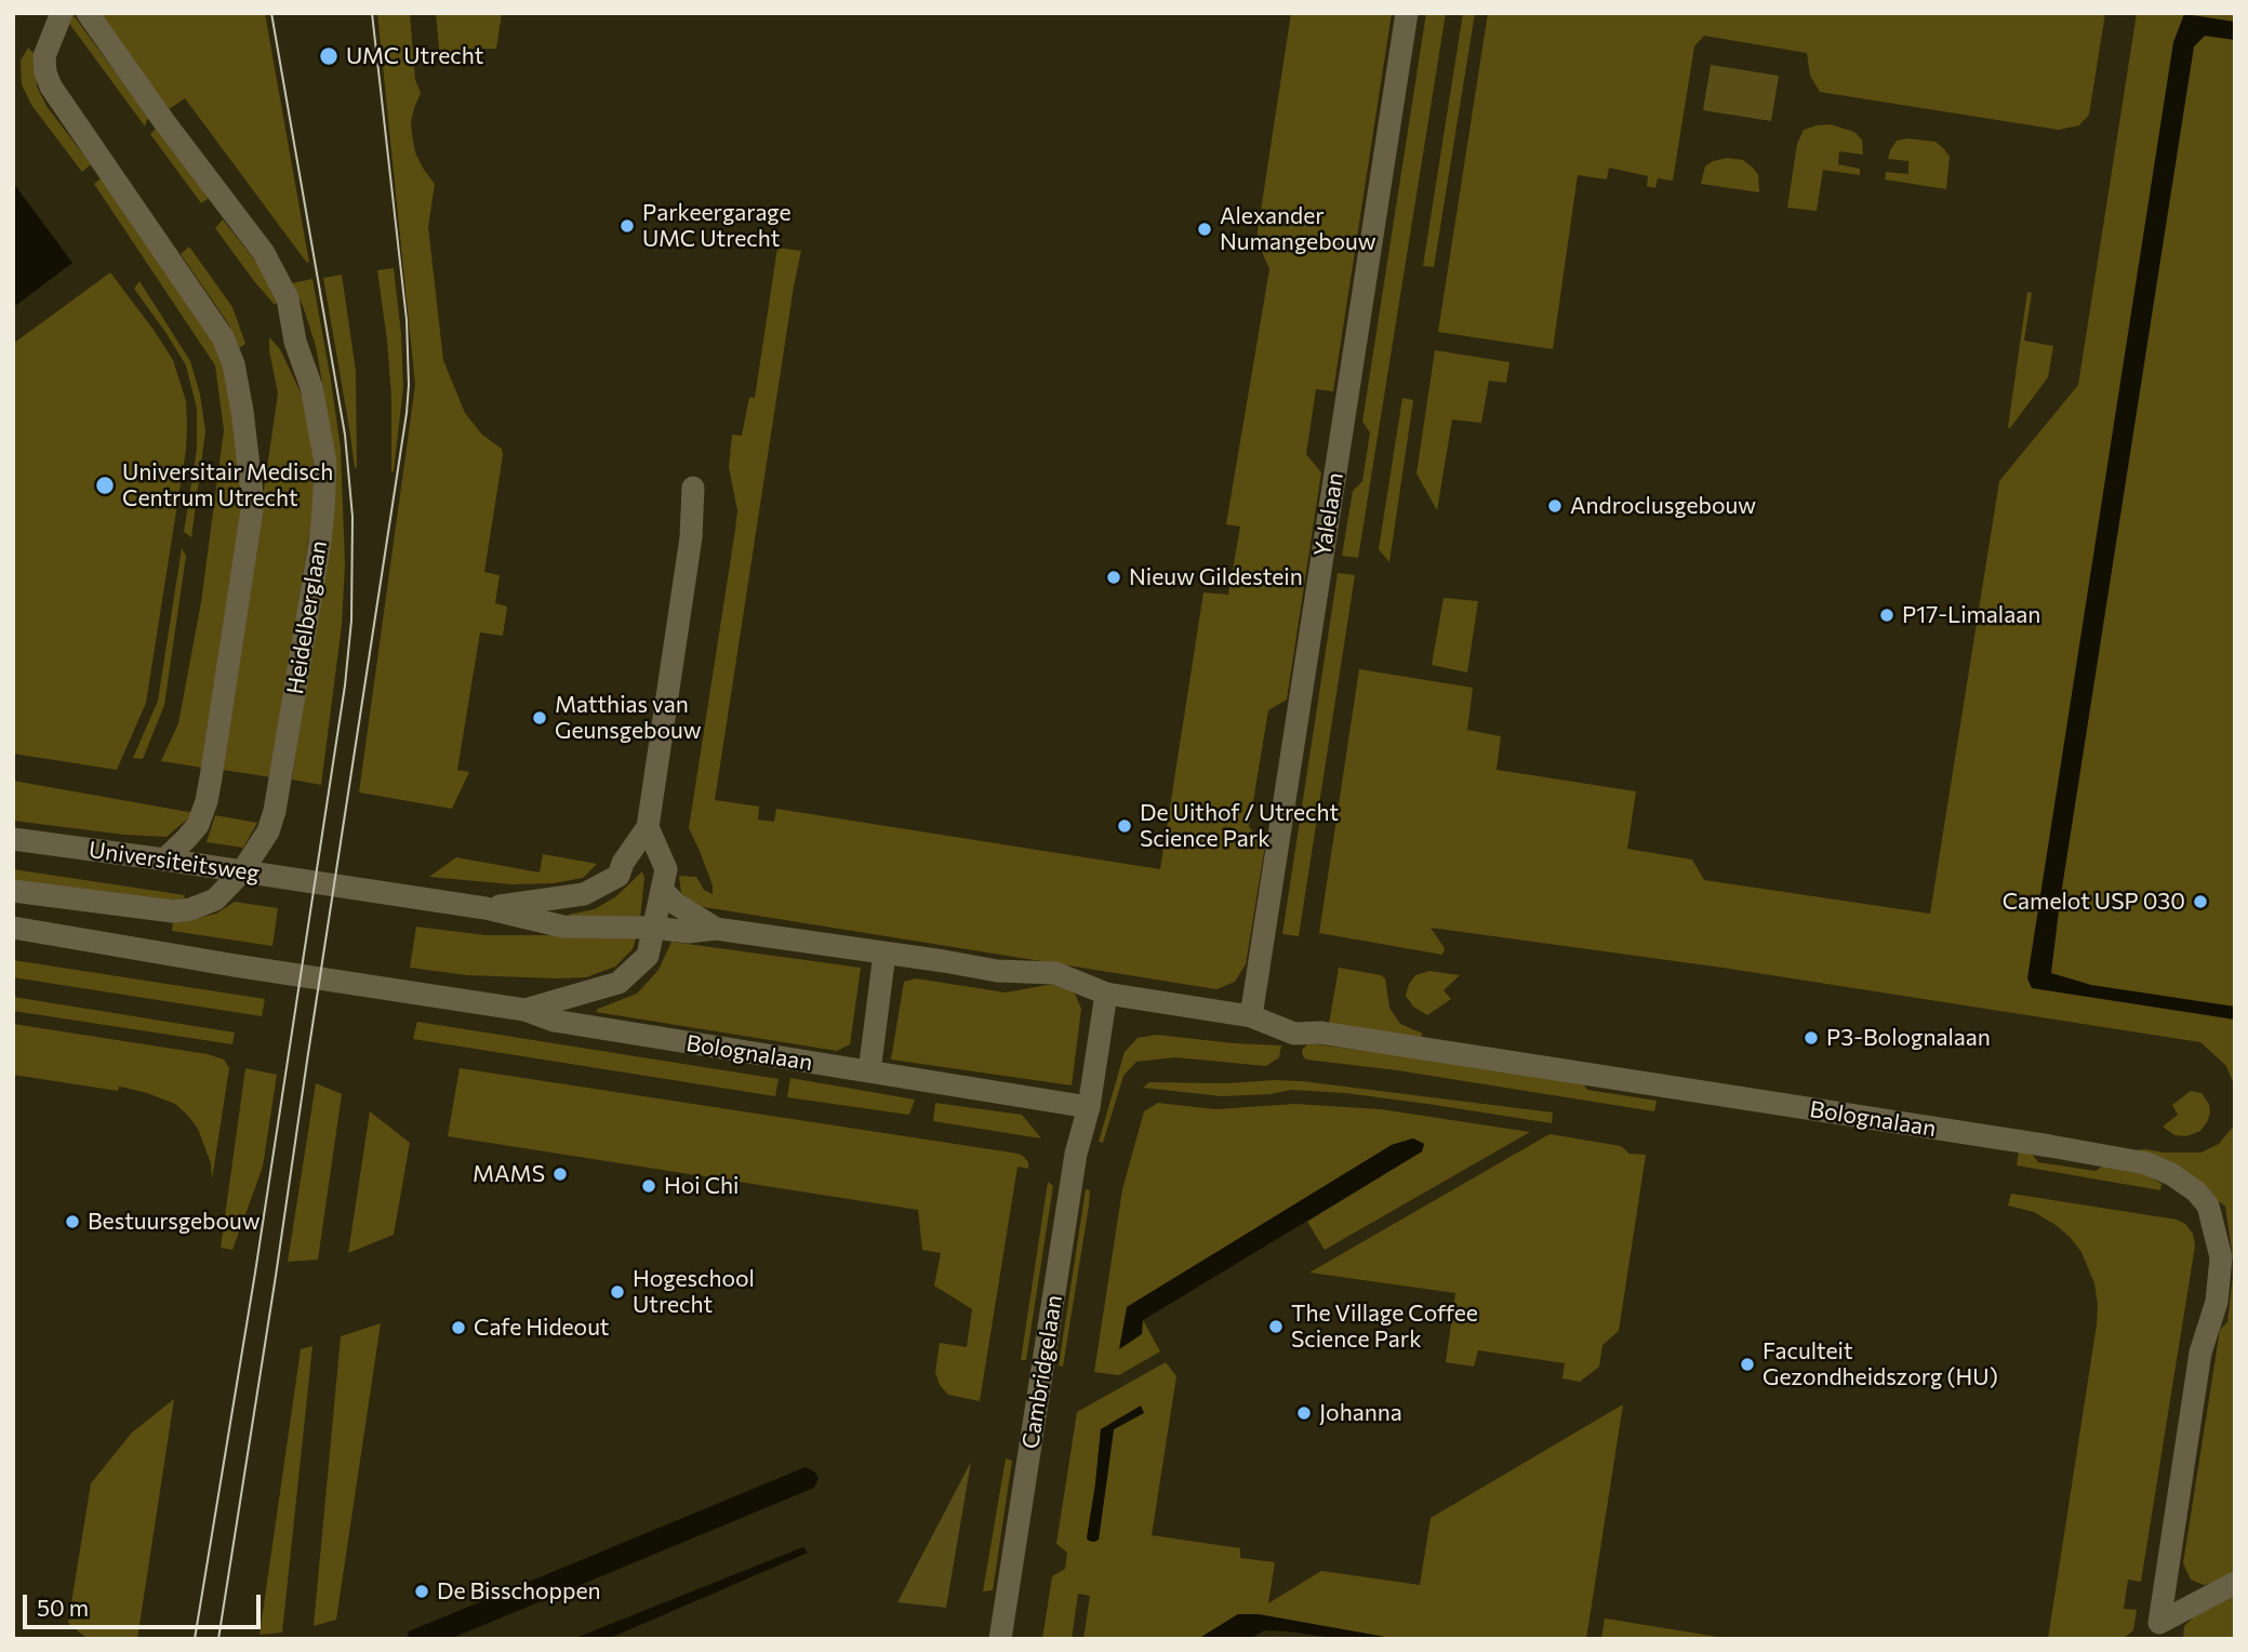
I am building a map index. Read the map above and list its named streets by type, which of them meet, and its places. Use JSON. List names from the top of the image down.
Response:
{
  "streets": {
    "street": [
      "Yalelaan",
      "Heidelberglaan",
      "Universiteitsweg",
      "Bolognalaan",
      "Cambridgelaan"
    ]
  },
  "crossings": [
    ["Yalelaan", "Bolognalaan"],
    ["Heidelberglaan", "Universiteitsweg"],
    ["Universiteitsweg", "Bolognalaan"],
    ["Bolognalaan", "Cambridgelaan"]
  ],
  "places": [
    "UMC Utrecht",
    "Parkeergarage UMC Utrecht",
    "Alexander Numangebouw",
    "Universitair Medisch Centrum Utrecht",
    "Androclusgebouw",
    "Nieuw Gildestein",
    "P17-Limalaan",
    "Matthias van Geunsgebouw",
    "De Uithof / Utrecht Science Park",
    "Camelot USP 030",
    "P3-Bolognalaan",
    "MAMS",
    "Hoi Chi",
    "Bestuursgebouw",
    "Hogeschool Utrecht",
    "The Village Coffee Science Park",
    "Cafe Hideout",
    "Faculteit Gezondheidszorg (HU)",
    "Johanna",
    "De Bisschoppen"
  ],
  "scale_bar": "50 m"
}
